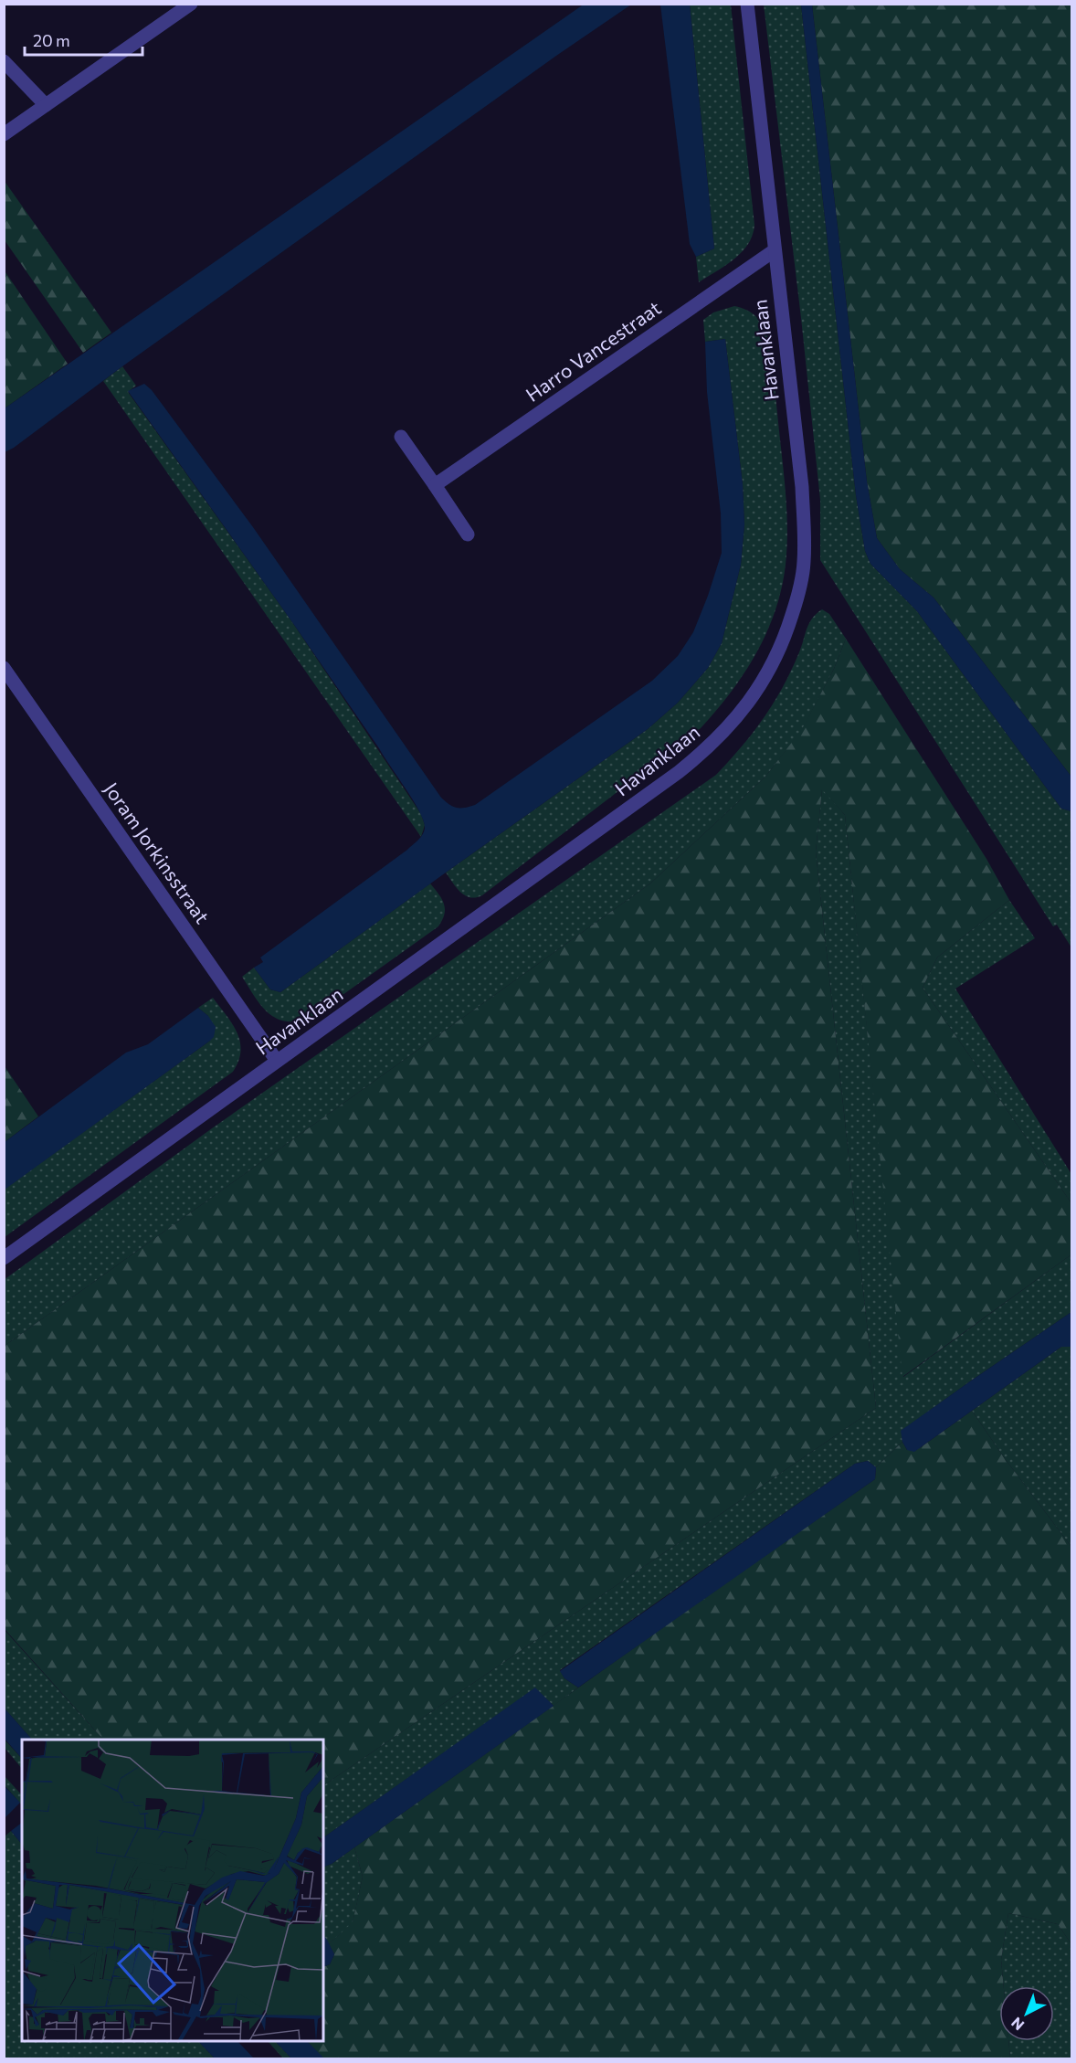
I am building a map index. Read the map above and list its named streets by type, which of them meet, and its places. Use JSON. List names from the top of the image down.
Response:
{
  "streets": {
    "street": ["Havanklaan", "Harro Vancestraat", "Joram Jorkinsstraat"]
  },
  "crossings": [
    ["Havanklaan", "Harro Vancestraat"],
    ["Havanklaan", "Joram Jorkinsstraat"]
  ],
  "scale_bar": "20 m",
  "north": "bottom left"
}
